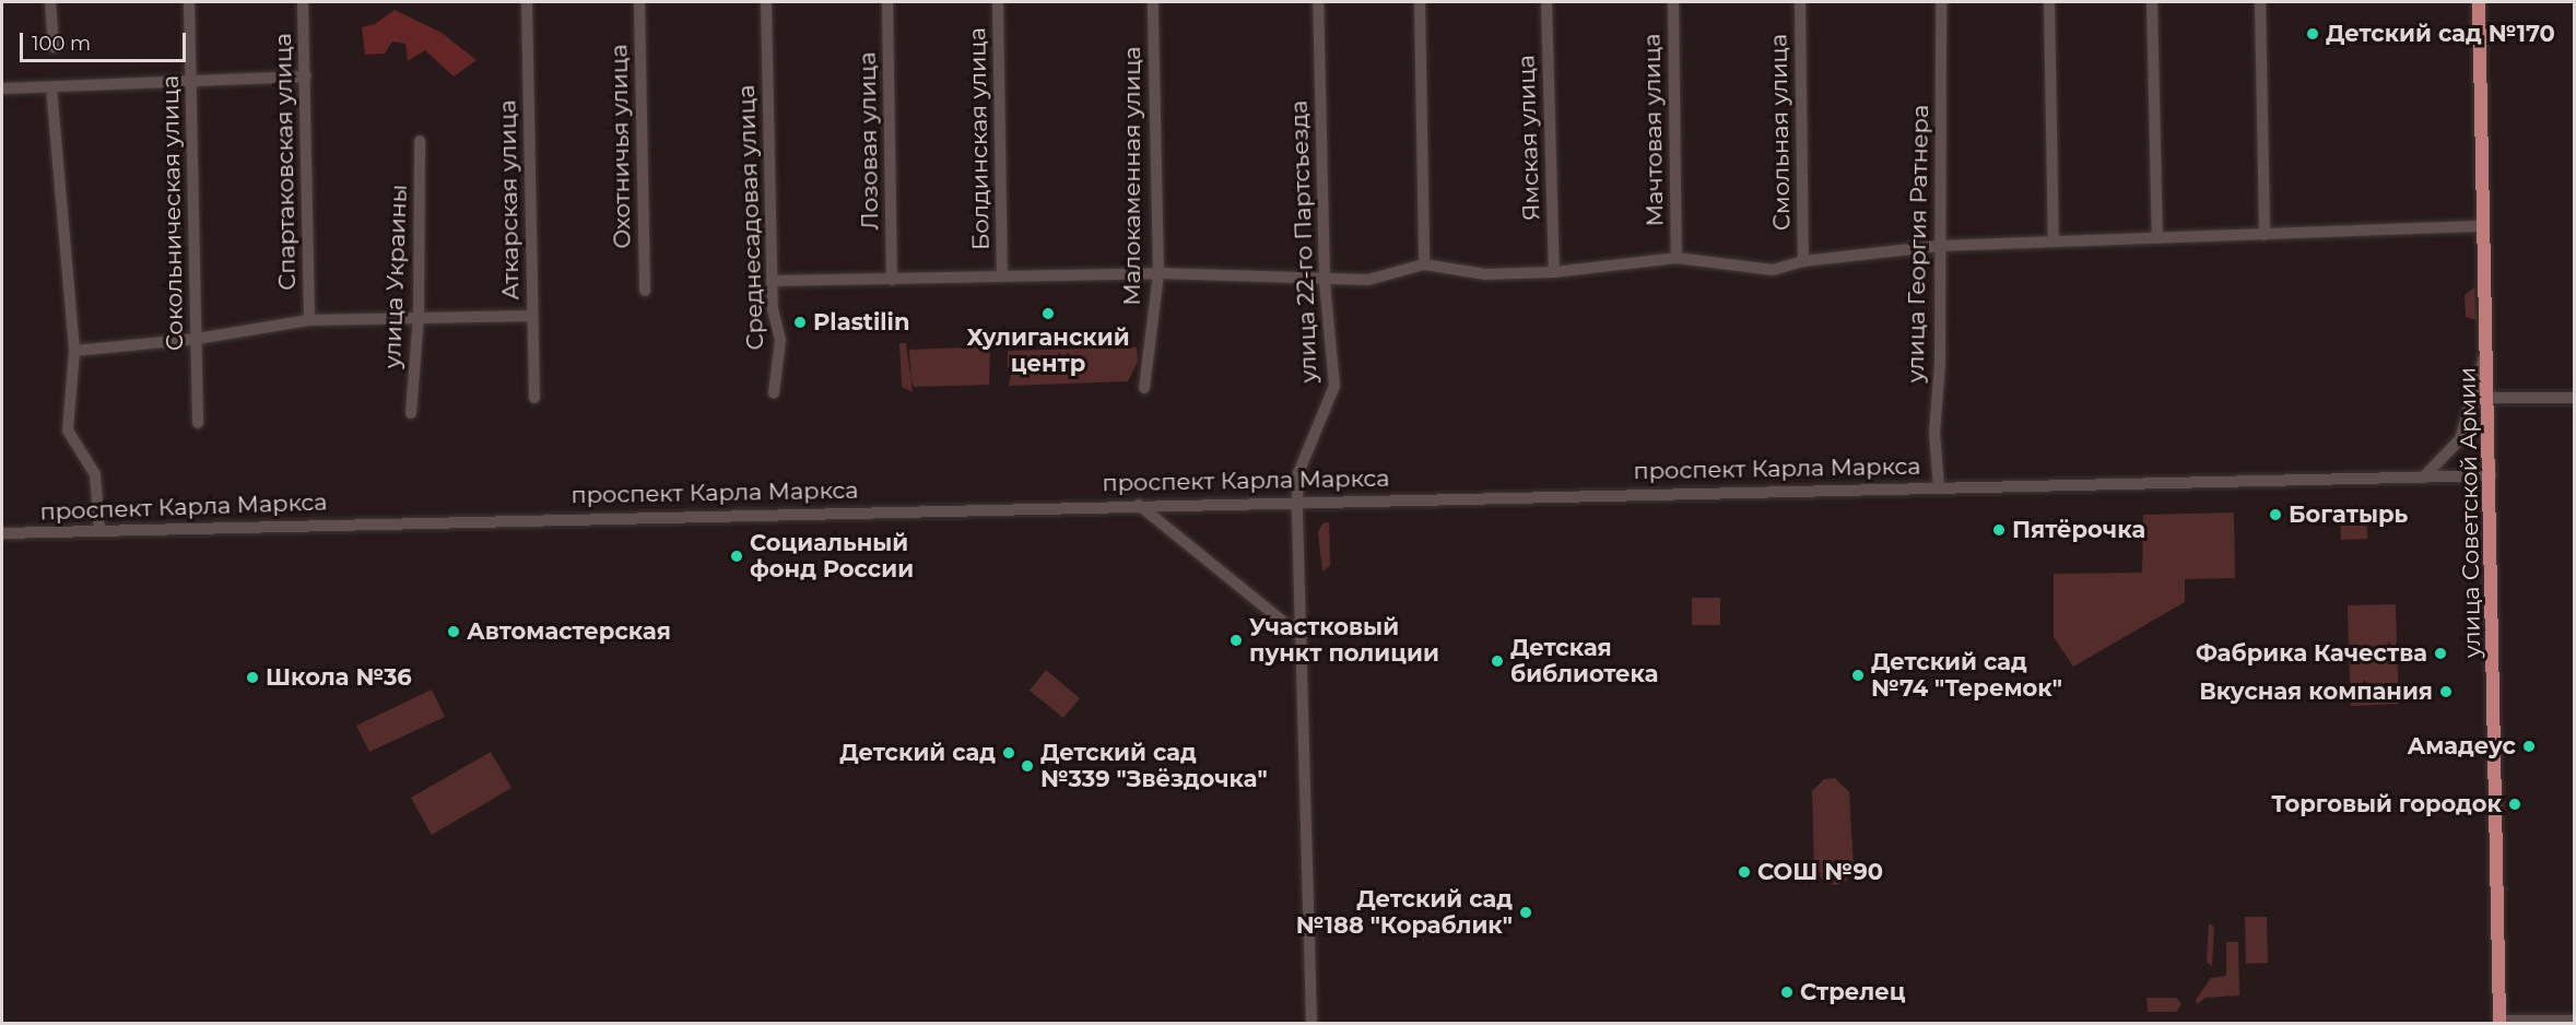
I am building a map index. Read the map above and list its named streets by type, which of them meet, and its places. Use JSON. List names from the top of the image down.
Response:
{
  "streets": {
    "main road": ["улица Советской Армии"],
    "street": [
      "Мачтовая улица",
      "Смольная улица",
      "Ямская улица",
      "Болдинская улица",
      "Лозовая улица",
      "Охотничья улица",
      "Спартаковская улица",
      "Малокаменная улица",
      "Аткарская улица",
      "Сокольническая улица",
      "Среднесадовая улица",
      "улица 22-го Партсъезда",
      "улица Георгия Ратнера",
      "улица Украины",
      "проспект Карла Маркса"
    ]
  },
  "crossings": [
    ["улица 22-го Партсъезда", "проспект Карла Маркса"],
    ["улица Георгия Ратнера", "проспект Карла Маркса"],
    ["проспект Карла Маркса", "улица Советской Армии"]
  ],
  "places": [
    "Детский сад №170",
    "Хулиганский центр",
    "Plastilin",
    "Богатырь",
    "Пятёрочка",
    "Социальный фонд России",
    "Автомастерская",
    "Участковый пункт полиции",
    "Фабрика Качества",
    "Детская библиотека",
    "Детский сад №74 \"Теремок\"",
    "Школа №36",
    "Вкусная компания",
    "Амадеус",
    "Детский сад",
    "Детский сад №339 \"Звёздочка\"",
    "Торговый городок",
    "СОШ №90",
    "Детский сад №188 \"Кораблик\"",
    "Стрелец"
  ],
  "scale_bar": "100 m"
}
